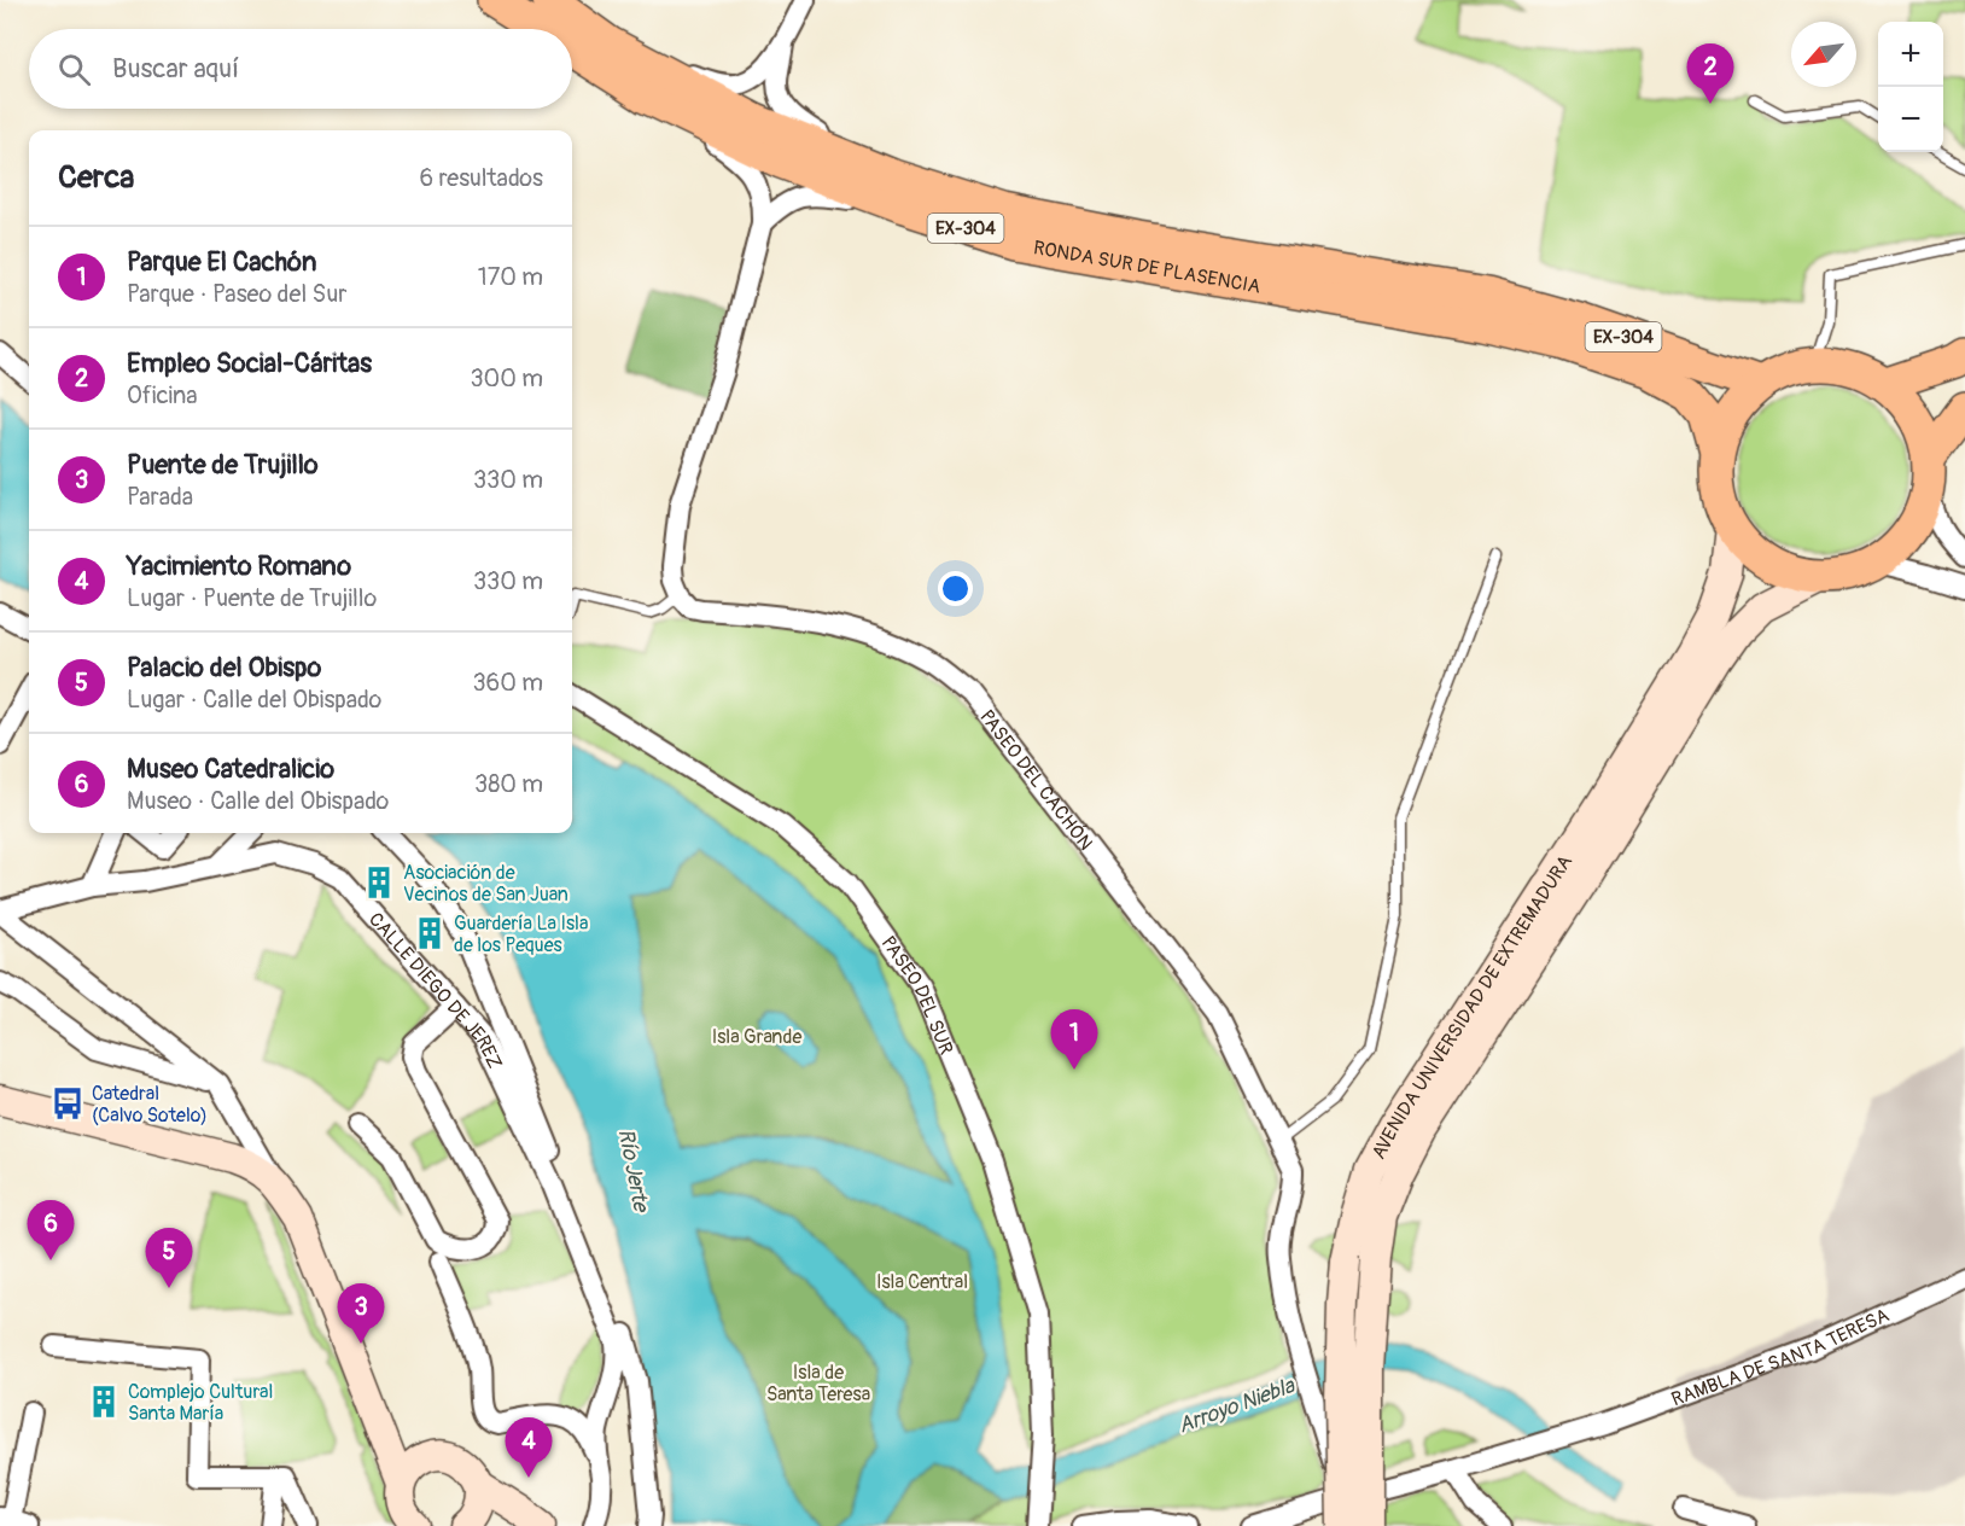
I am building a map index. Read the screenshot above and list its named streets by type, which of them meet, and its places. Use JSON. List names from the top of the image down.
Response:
{
  "streets": {
    "main road": ["EX-304", "RONDA SUR DE PLASENCIA", "AVENIDA UNIVERSIDAD DE EXTREMADURA"],
    "street": [
      "PASEO DEL CACHÓN",
      "CALLE DIEGO DE JEREZ",
      "PASEO DEL SUR",
      "RAMBLA DE SANTA TERESA"
    ]
  },
  "crossings": [
    ["RONDA SUR DE PLASENCIA", "AVENIDA UNIVERSIDAD DE EXTREMADURA"],
    ["PASEO DEL CACHÓN", "AVENIDA UNIVERSIDAD DE EXTREMADURA"]
  ],
  "water": ["Río Jerte", "Arroyo Niebla"],
  "parks": ["Isla Grande", "Isla Central", "Isla de Santa Teresa"],
  "places": {
    "building": ["Asociación de Vecinos de San Juan", "Guardería La Isla de los Peques", "Complejo Cultural Santa María"],
    "bus stop": ["Catedral (Calvo Sotelo)"]
  },
  "north": "bottom left",
  "page": {
    "map_buttons": ["+", "−"],
    "search": "Buscar aquí",
    "pins": [
      "2",
      "1",
      "6",
      "5",
      "3",
      "4"
    ],
    "heading": ["Cerca", "6 resultados"],
    "list": [
      {
        "mark": "1",
        "name": "Parque El Cachón",
        "note": "Parque · Paseo del Sur",
        "value": "170 m"
      },
      {
        "mark": "2",
        "name": "Empleo Social-Cáritas",
        "note": "Oficina",
        "value": "300 m"
      },
      {
        "mark": "3",
        "name": "Puente de Trujillo",
        "note": "Parada",
        "value": "330 m"
      },
      {
        "mark": "4",
        "name": "Yacimiento Romano",
        "note": "Lugar · Puente de Trujillo",
        "value": "330 m"
      },
      {
        "mark": "5",
        "name": "Palacio del Obispo",
        "note": "Lugar · Calle del Obispado",
        "value": "360 m"
      },
      {
        "mark": "6",
        "name": "Museo Catedralicio",
        "note": "Museo · Calle del Obispado",
        "value": "380 m"
      }
    ]
  }
}
